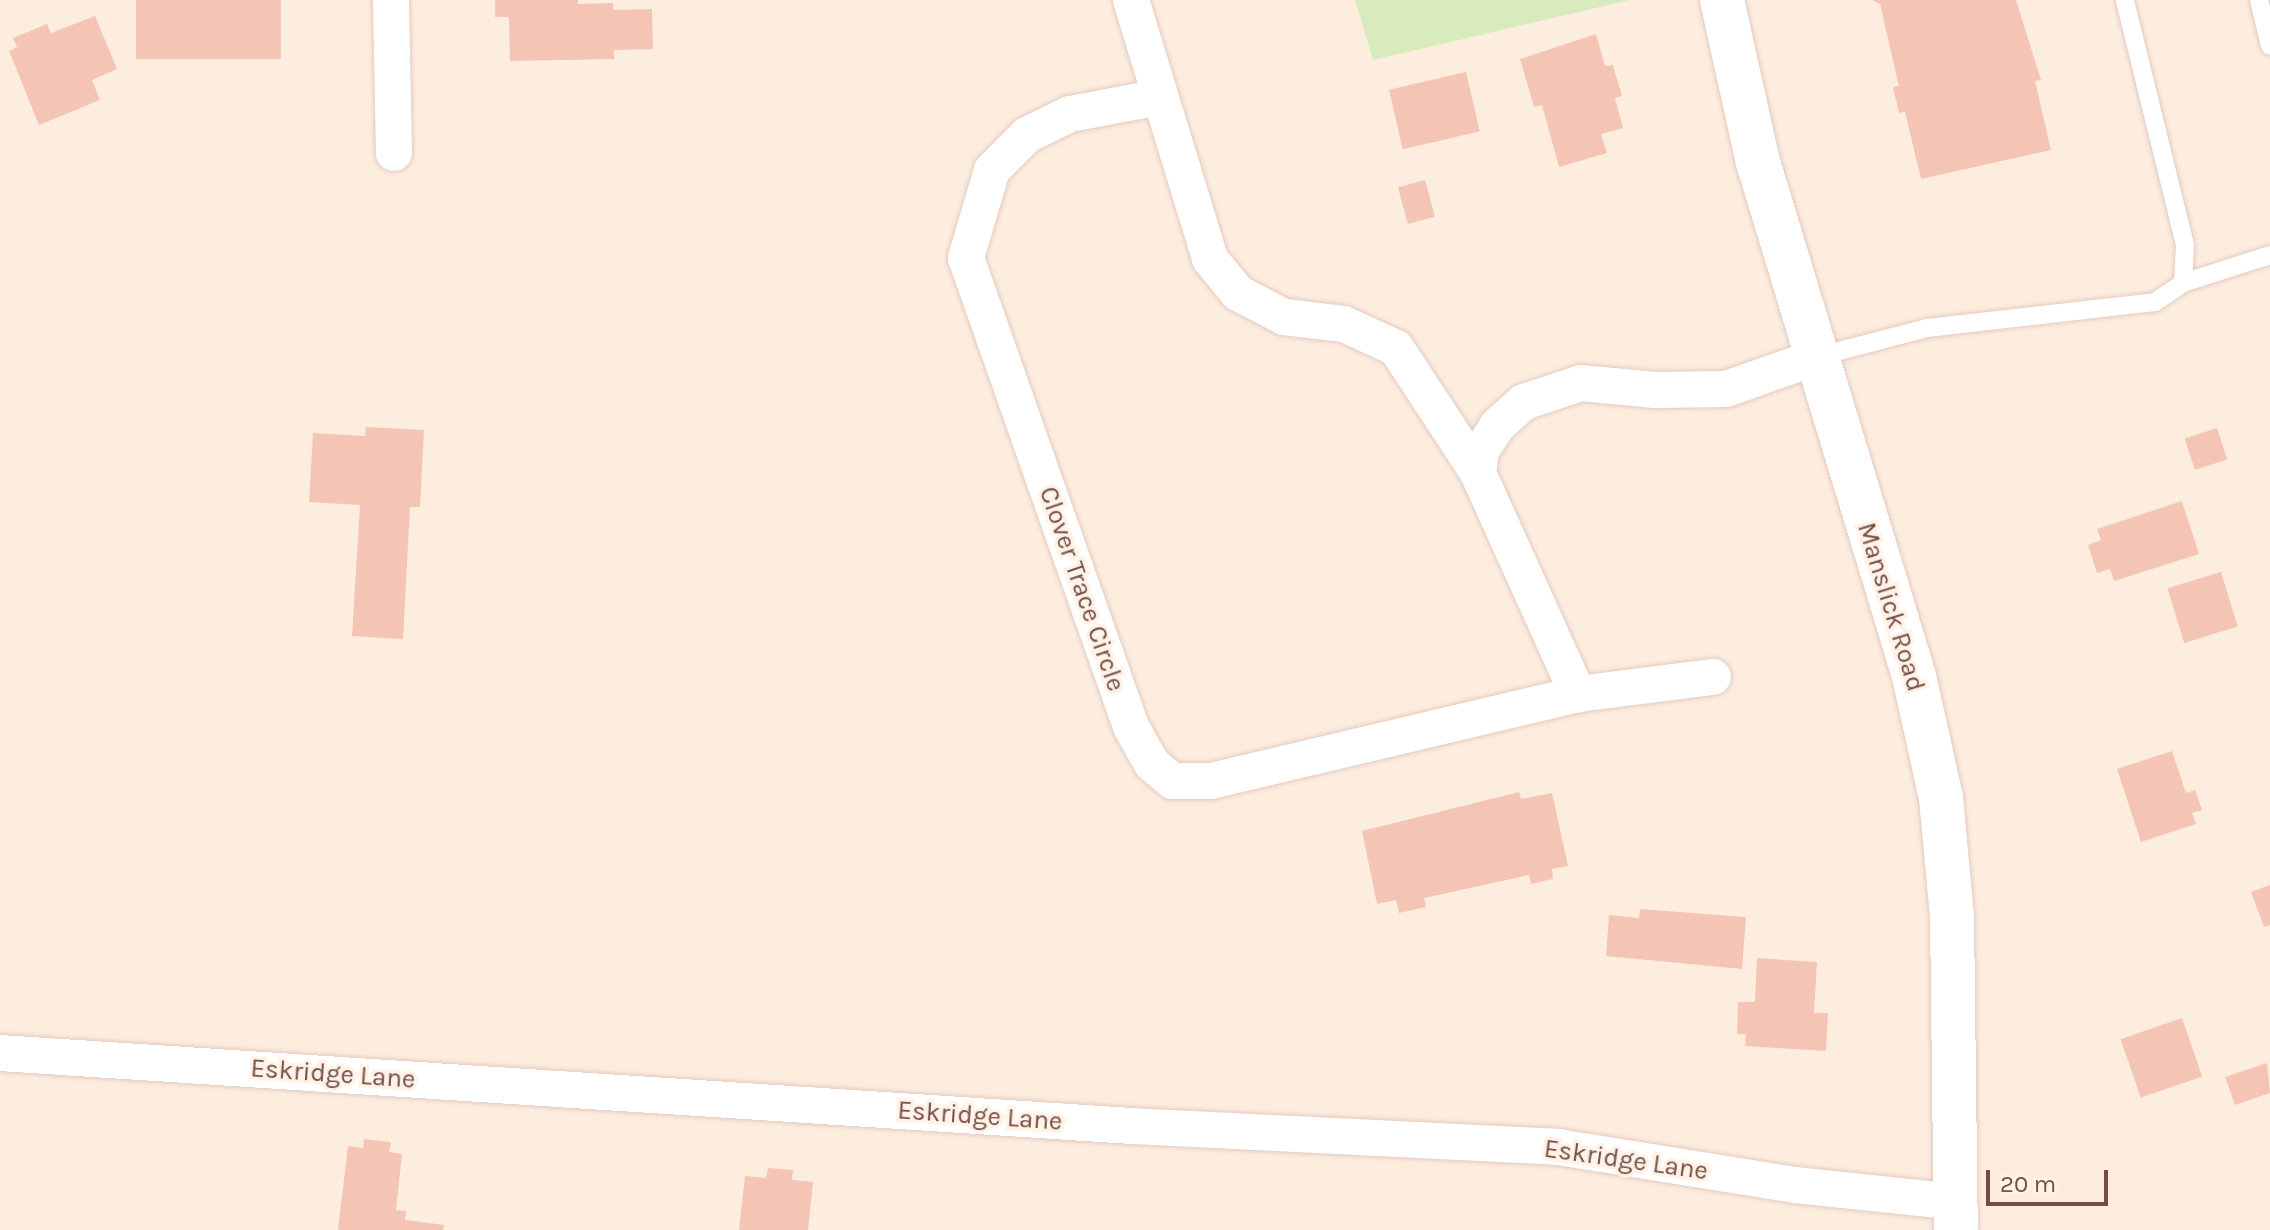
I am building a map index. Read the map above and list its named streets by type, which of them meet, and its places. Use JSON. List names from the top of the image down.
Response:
{
  "streets": {
    "main road": ["Manslick Road"],
    "street": ["Clover Trace Circle", "Eskridge Lane"]
  },
  "crossings": [
    ["Manslick Road", "Eskridge Lane"]
  ],
  "scale_bar": "20 m"
}
